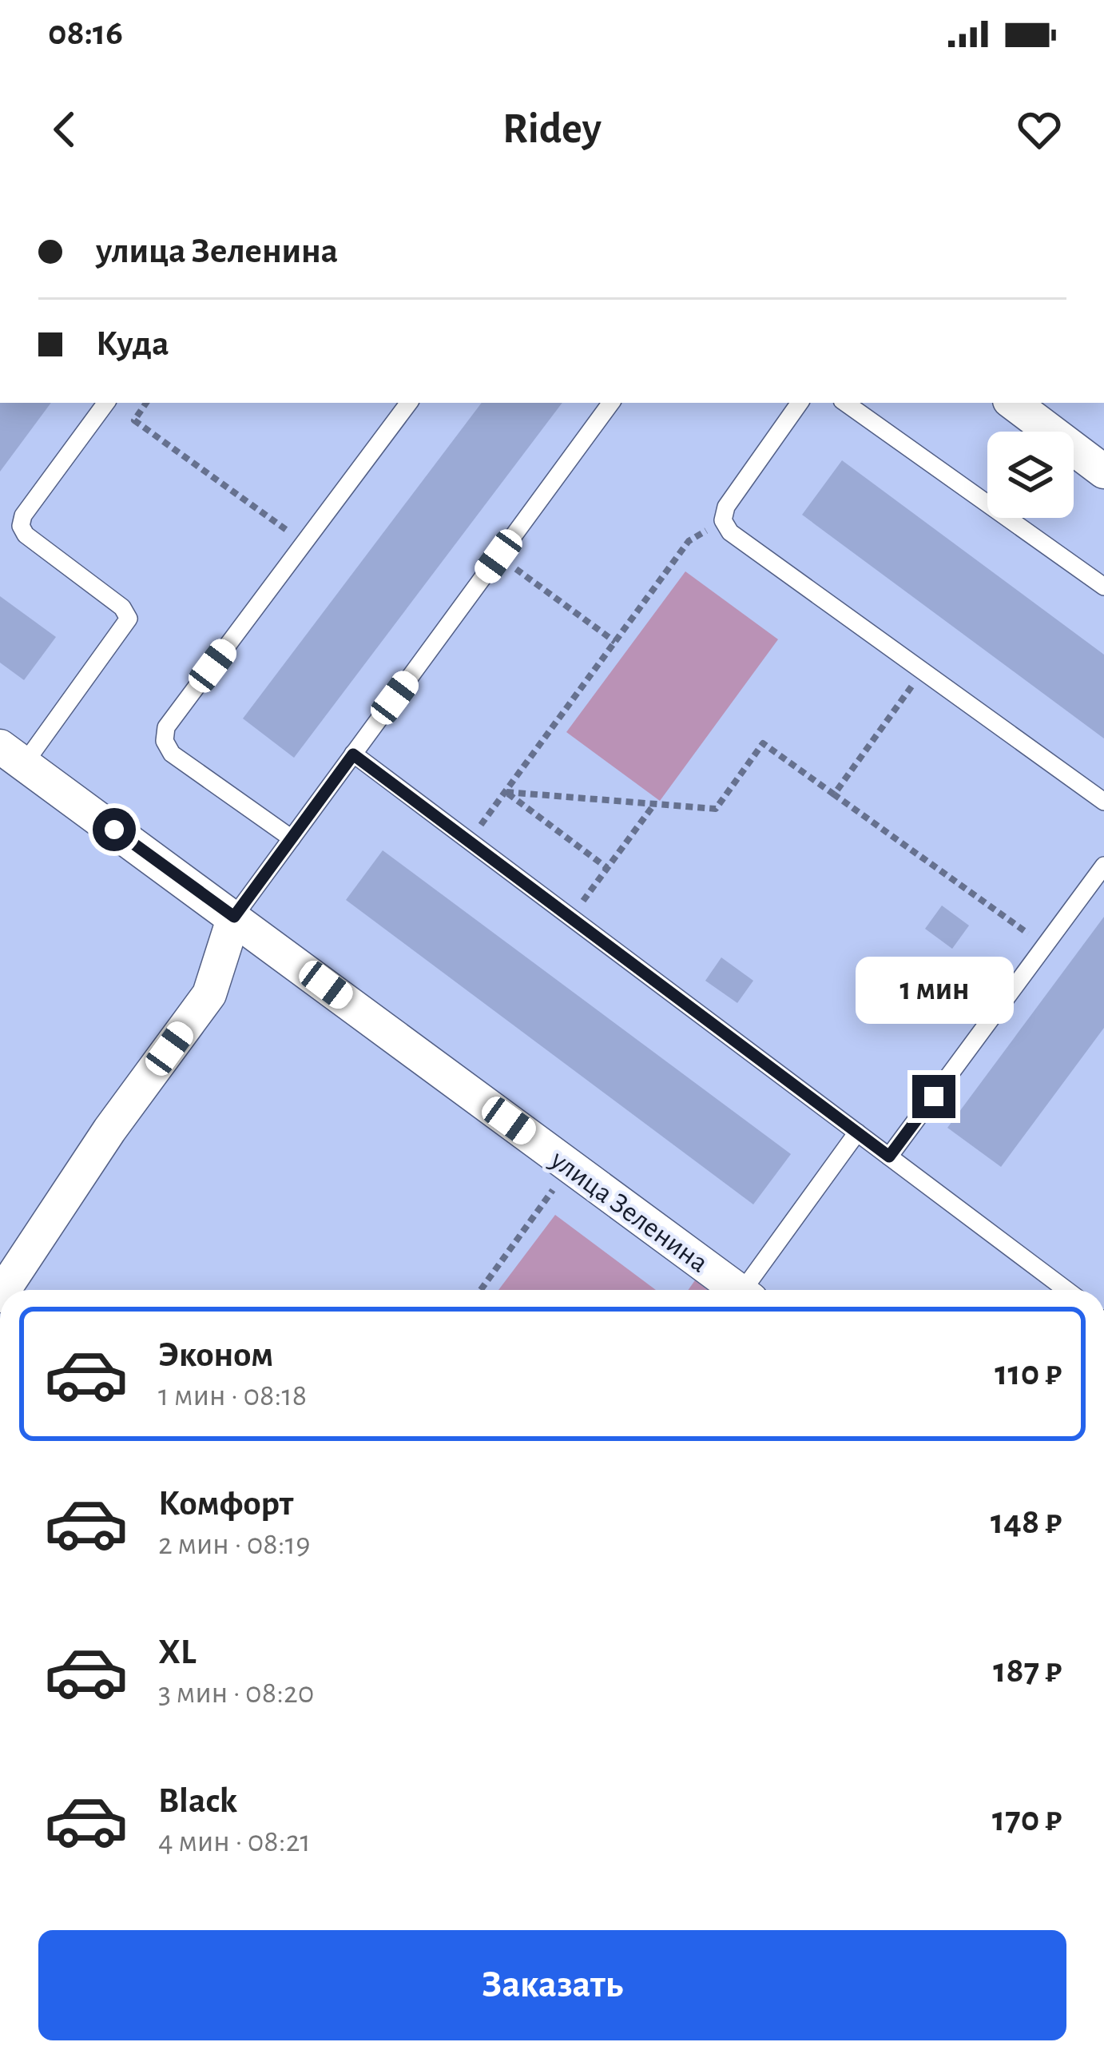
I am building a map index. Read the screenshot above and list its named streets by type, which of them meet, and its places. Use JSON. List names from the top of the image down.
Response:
{
  "streets": {
    "street": ["улица Зеленина"]
  },
  "page": {
    "status": "08:16",
    "header": "Ridey",
    "banner": ["улица Зеленина", "Куда"],
    "bubble": "1 мин",
    "list": [
      {
        "name": "Эконом",
        "note": "1 мин · 08:18",
        "value": "110 ₽"
      },
      {
        "name": "Комфорт",
        "note": "2 мин · 08:19",
        "value": "148 ₽"
      },
      {
        "name": "XL",
        "note": "3 мин · 08:20",
        "value": "187 ₽"
      },
      {
        "name": "Black",
        "note": "4 мин · 08:21",
        "value": "170 ₽"
      }
    ],
    "buttons": "Заказать"
  }
}
